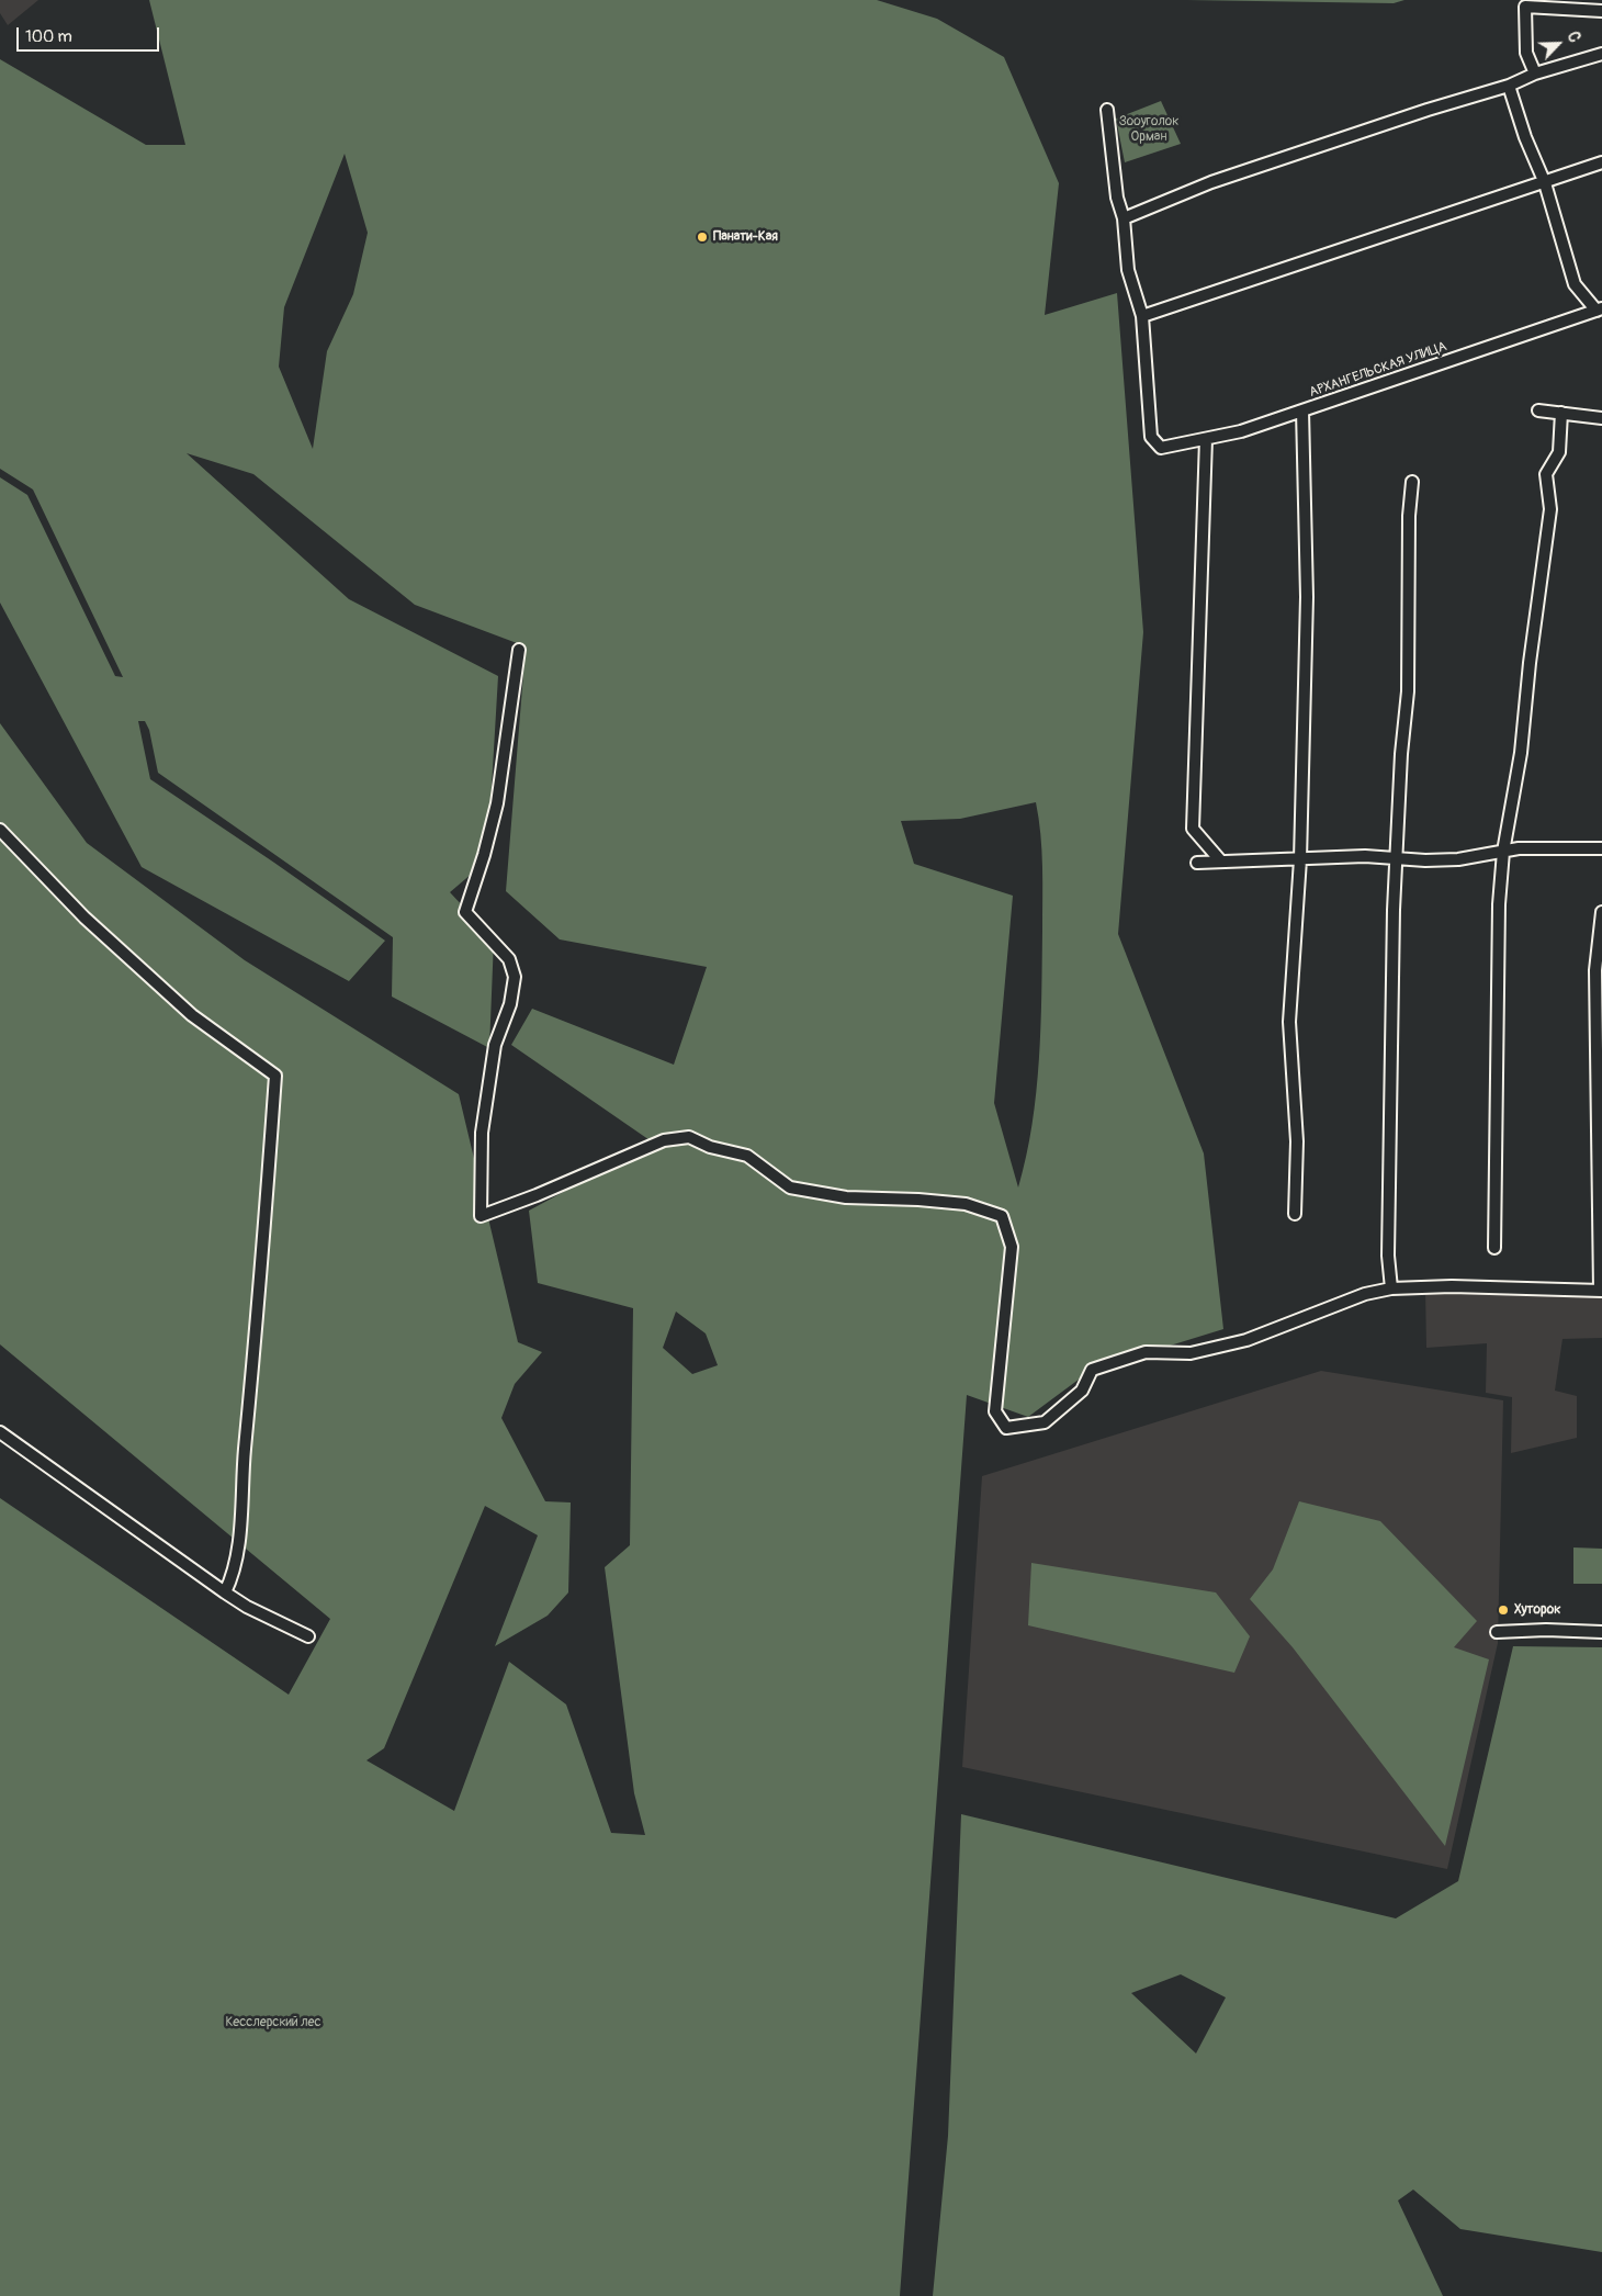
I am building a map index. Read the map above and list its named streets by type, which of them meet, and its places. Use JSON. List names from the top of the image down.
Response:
{
  "streets": {
    "street": ["АРХАНГЕЛЬСКАЯ УЛИЦА"]
  },
  "parks": ["Зооуголок Орман", "Кесслерский лес"],
  "places": ["Панати-Кая", "Хуторок"],
  "scale_bar": "100 m",
  "north": "top right"
}
